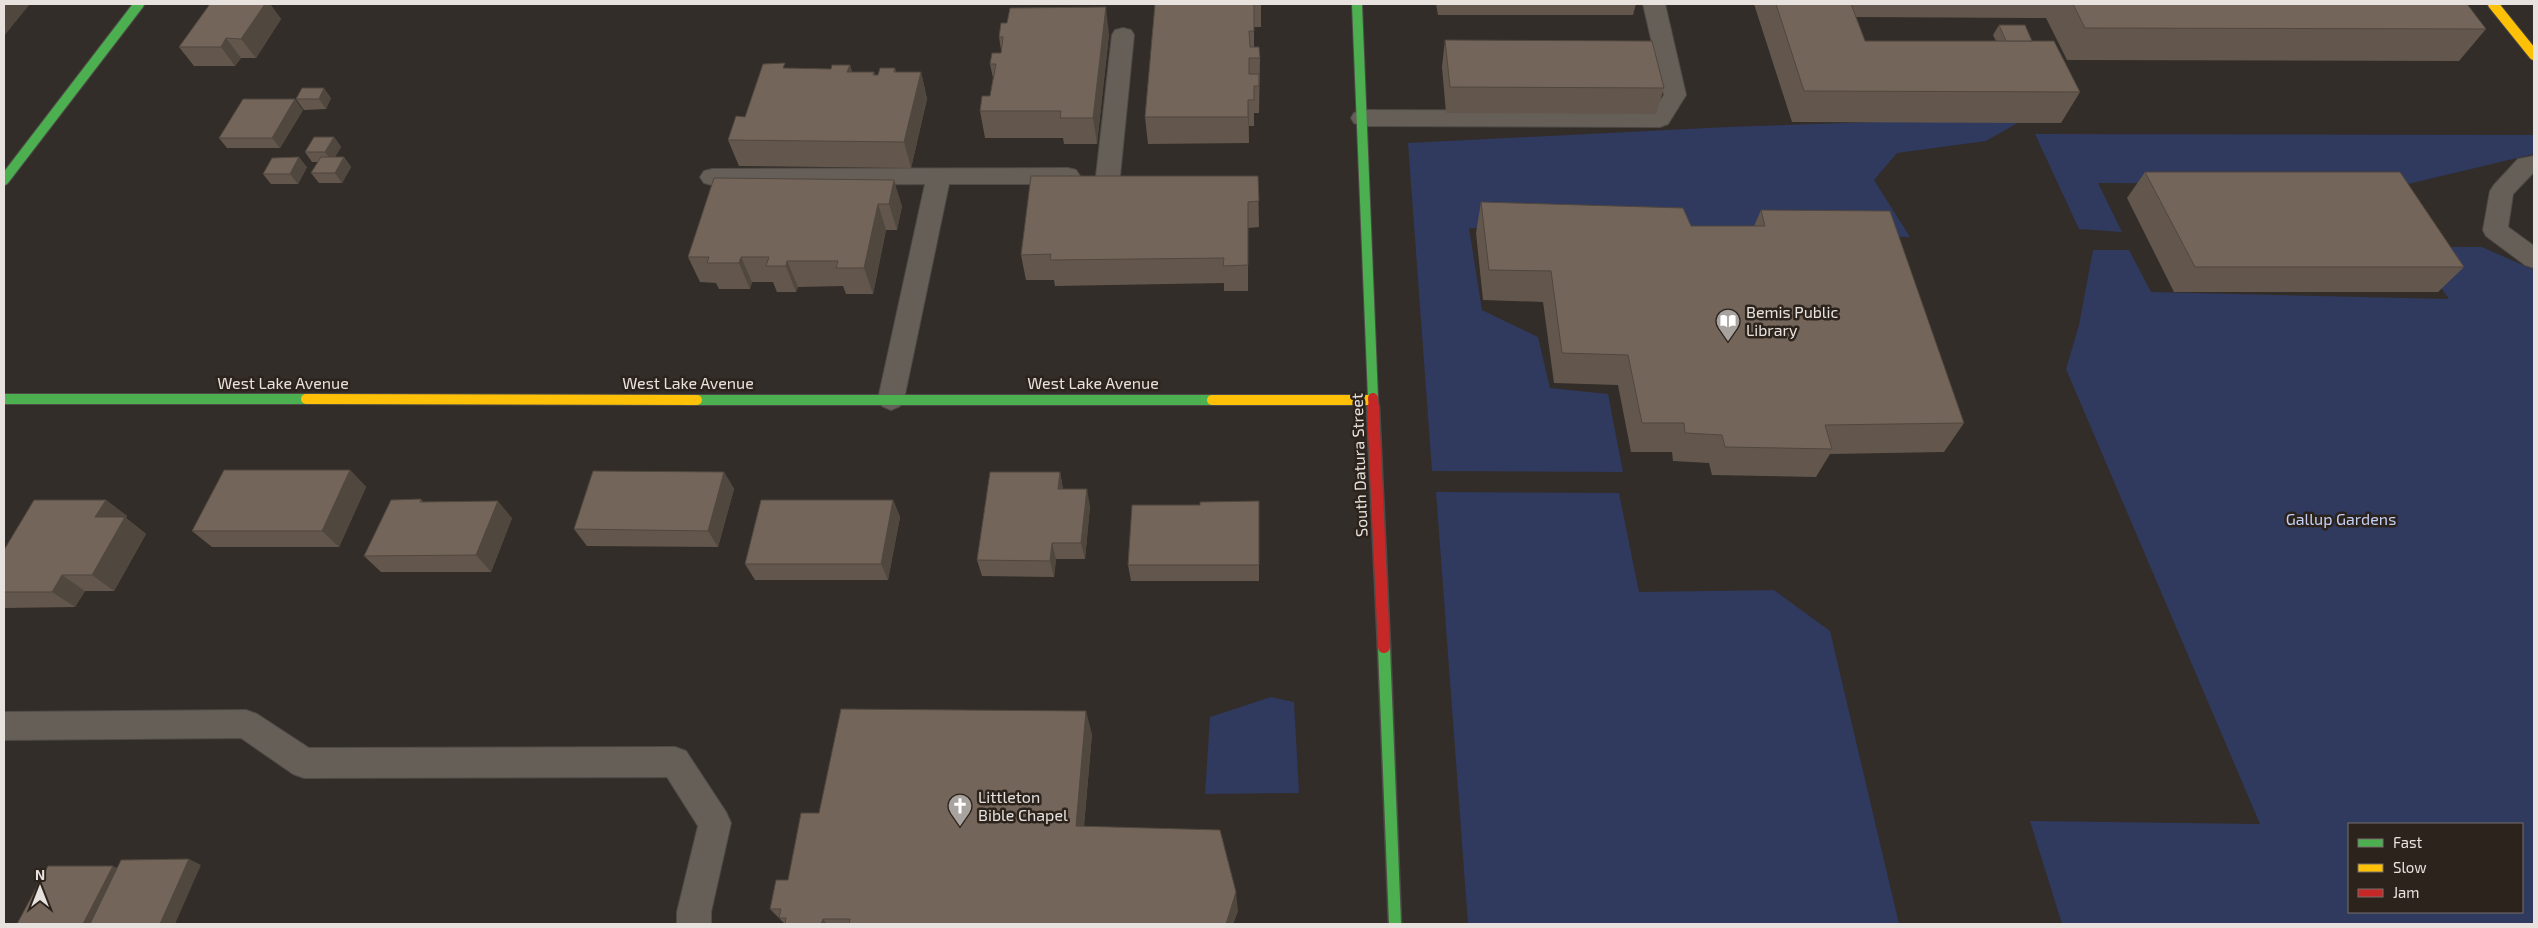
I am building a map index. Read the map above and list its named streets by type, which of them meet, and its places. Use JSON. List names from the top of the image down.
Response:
{
  "streets": {
    "street": ["West Lake Avenue", "South Datura Street"]
  },
  "crossings": [
    ["West Lake Avenue", "South Datura Street"]
  ],
  "parks": ["Gallup Gardens"],
  "places": {
    "library": ["Bemis Public Library"],
    "church": ["Littleton Bible Chapel"]
  },
  "legend": ["Fast", "Slow", "Jam"],
  "north": "top"
}
